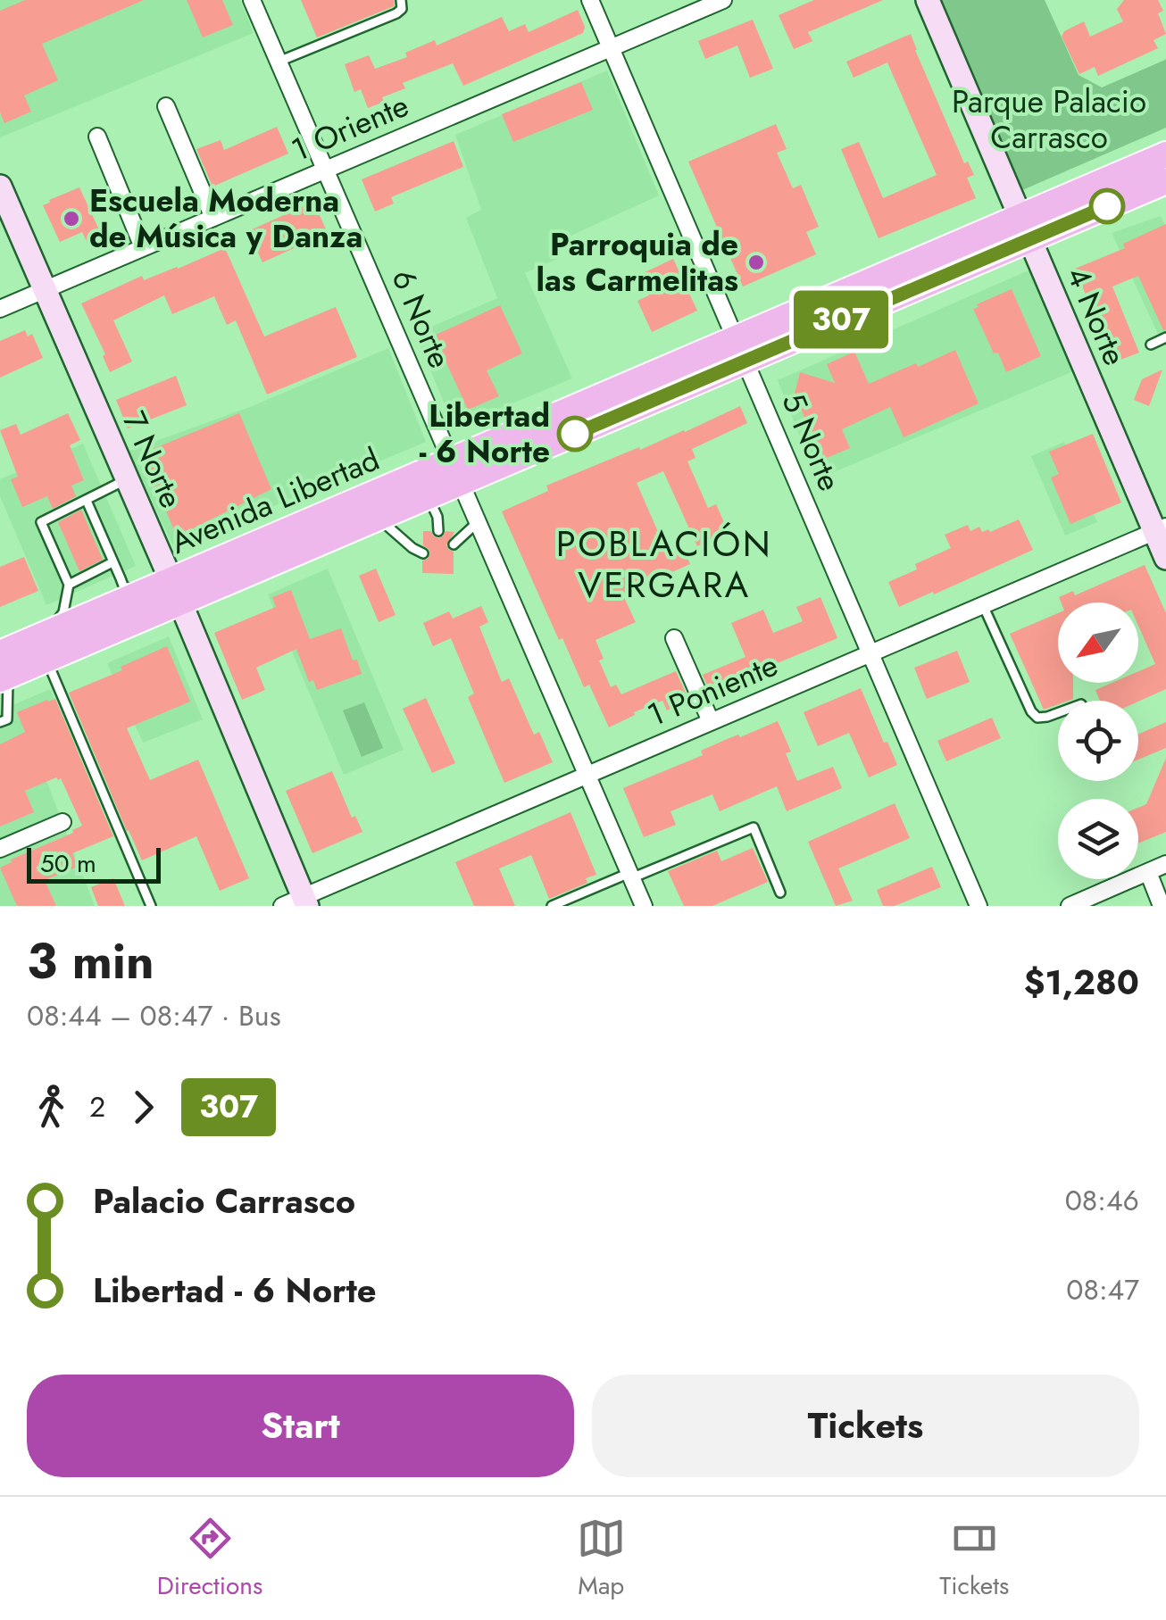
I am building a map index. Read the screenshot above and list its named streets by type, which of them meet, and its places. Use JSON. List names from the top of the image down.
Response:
{
  "streets": {
    "main road": ["Avenida Libertad"],
    "street": [
      "1 Oriente",
      "4 Norte",
      "6 Norte",
      "5 Norte",
      "7 Norte",
      "1 Poniente"
    ]
  },
  "crossings": [
    ["1 Oriente", "6 Norte"],
    ["1 Oriente", "5 Norte"],
    ["1 Oriente", "7 Norte"],
    ["4 Norte", "Avenida Libertad"],
    ["4 Norte", "1 Poniente"],
    ["6 Norte", "Avenida Libertad"],
    ["6 Norte", "1 Poniente"],
    ["5 Norte", "Avenida Libertad"],
    ["5 Norte", "1 Poniente"],
    ["7 Norte", "Avenida Libertad"],
    ["7 Norte", "1 Poniente"]
  ],
  "districts": ["POBLACIÓN VERGARA"],
  "parks": ["Parque Palacio Carrasco"],
  "places": ["Escuela Moderna de Música y Danza", "Parroquia de las Carmelitas", "Libertad - 6 Norte"],
  "lines": ["bus line 307"],
  "scale_bar": "50 m",
  "north": "bottom left",
  "page": {
    "on_map": "307",
    "scale": "50 m",
    "heading": ["3 min", "08:44 – 08:47 · Bus", "$1,280"],
    "legs": ["2", "307"],
    "list": [
      {
        "name": "Palacio Carrasco",
        "value": "08:46"
      },
      {
        "name": "Libertad - 6 Norte",
        "value": "08:47"
      }
    ],
    "buttons": ["Start", "Tickets"],
    "tabs": ["Directions", "Map", "Tickets"]
  }
}
